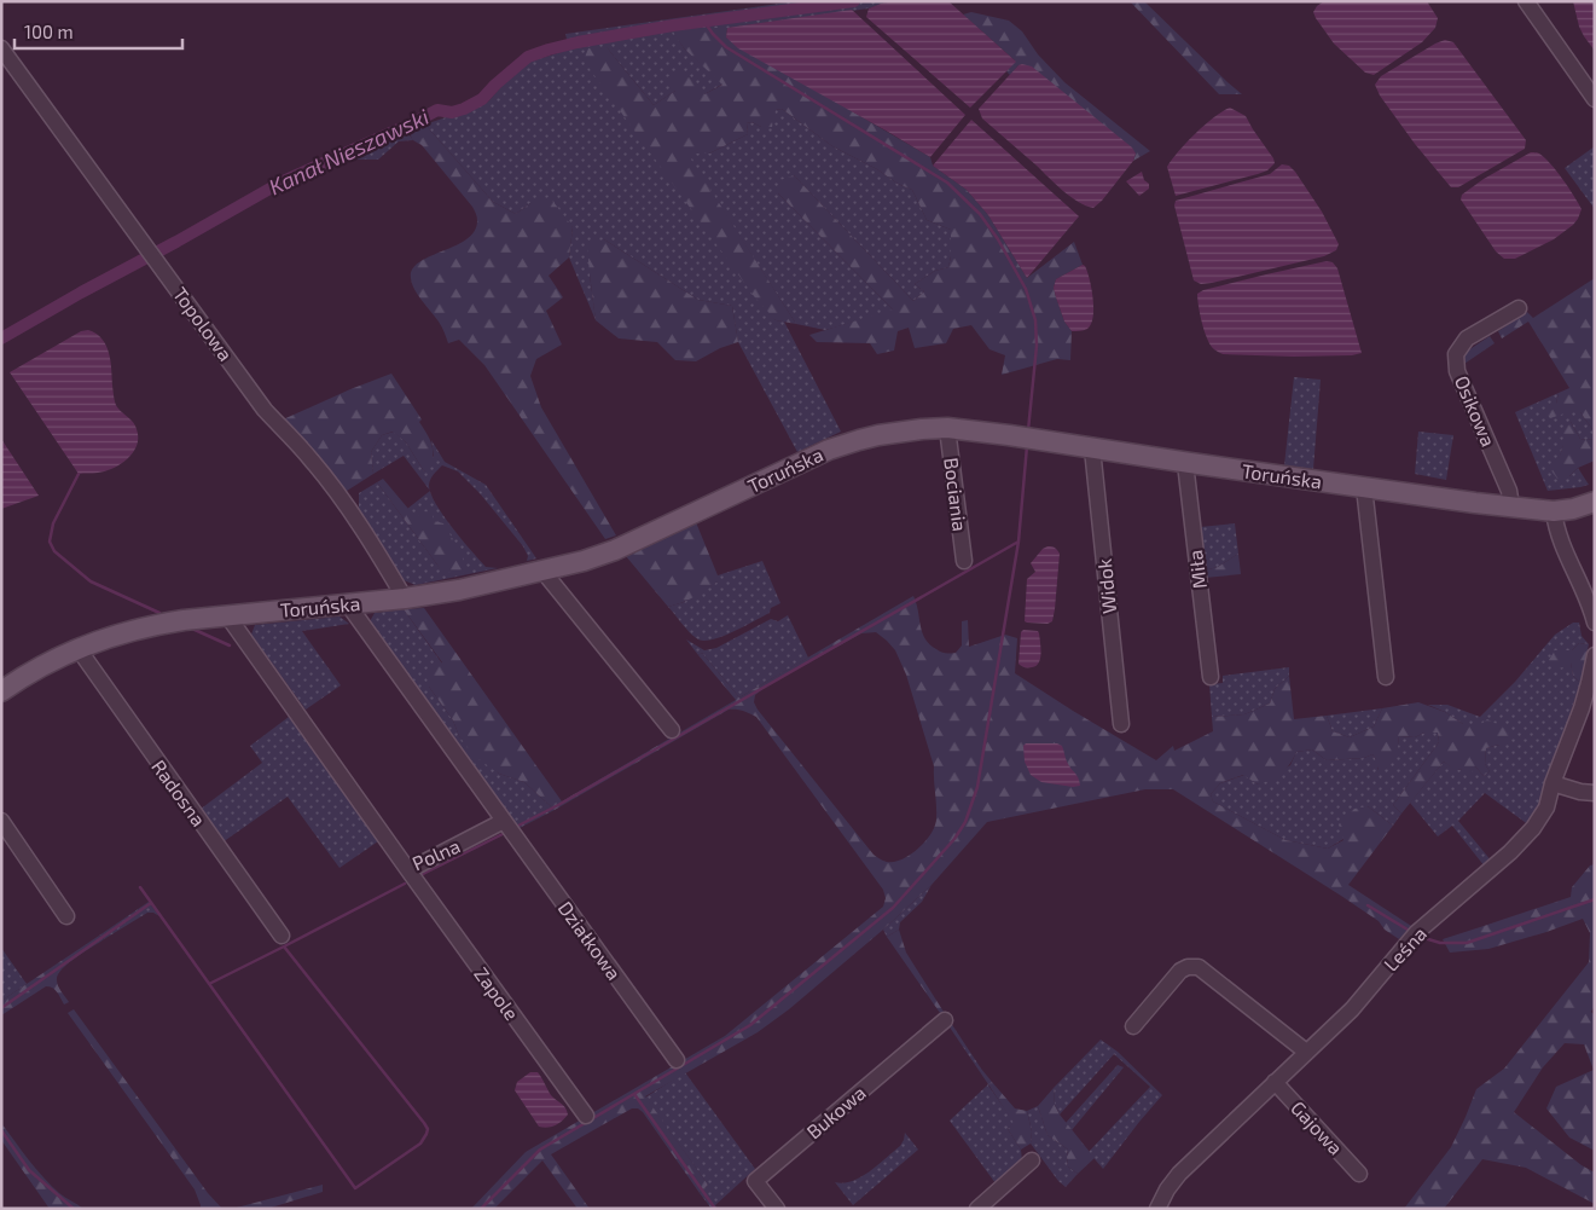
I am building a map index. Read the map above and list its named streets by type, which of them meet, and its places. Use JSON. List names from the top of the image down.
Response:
{
  "streets": {
    "main road": ["Toruńska"],
    "street": [
      "Topolowa",
      "Osikowa",
      "Bociania",
      "Miła",
      "Widok",
      "Radosna",
      "Polna",
      "Działkowa",
      "Leśna",
      "Zapole",
      "Bukowa",
      "Gajowa"
    ]
  },
  "crossings": [
    ["Topolowa", "Toruńska"],
    ["Osikowa", "Toruńska"],
    ["Toruńska", "Bociania"],
    ["Toruńska", "Miła"],
    ["Toruńska", "Widok"],
    ["Toruńska", "Radosna"],
    ["Toruńska", "Polna"],
    ["Polna", "Działkowa"],
    ["Polna", "Zapole"],
    ["Leśna", "Gajowa"]
  ],
  "water": ["Kanał Nieszawski"],
  "scale_bar": "100 m"
}
